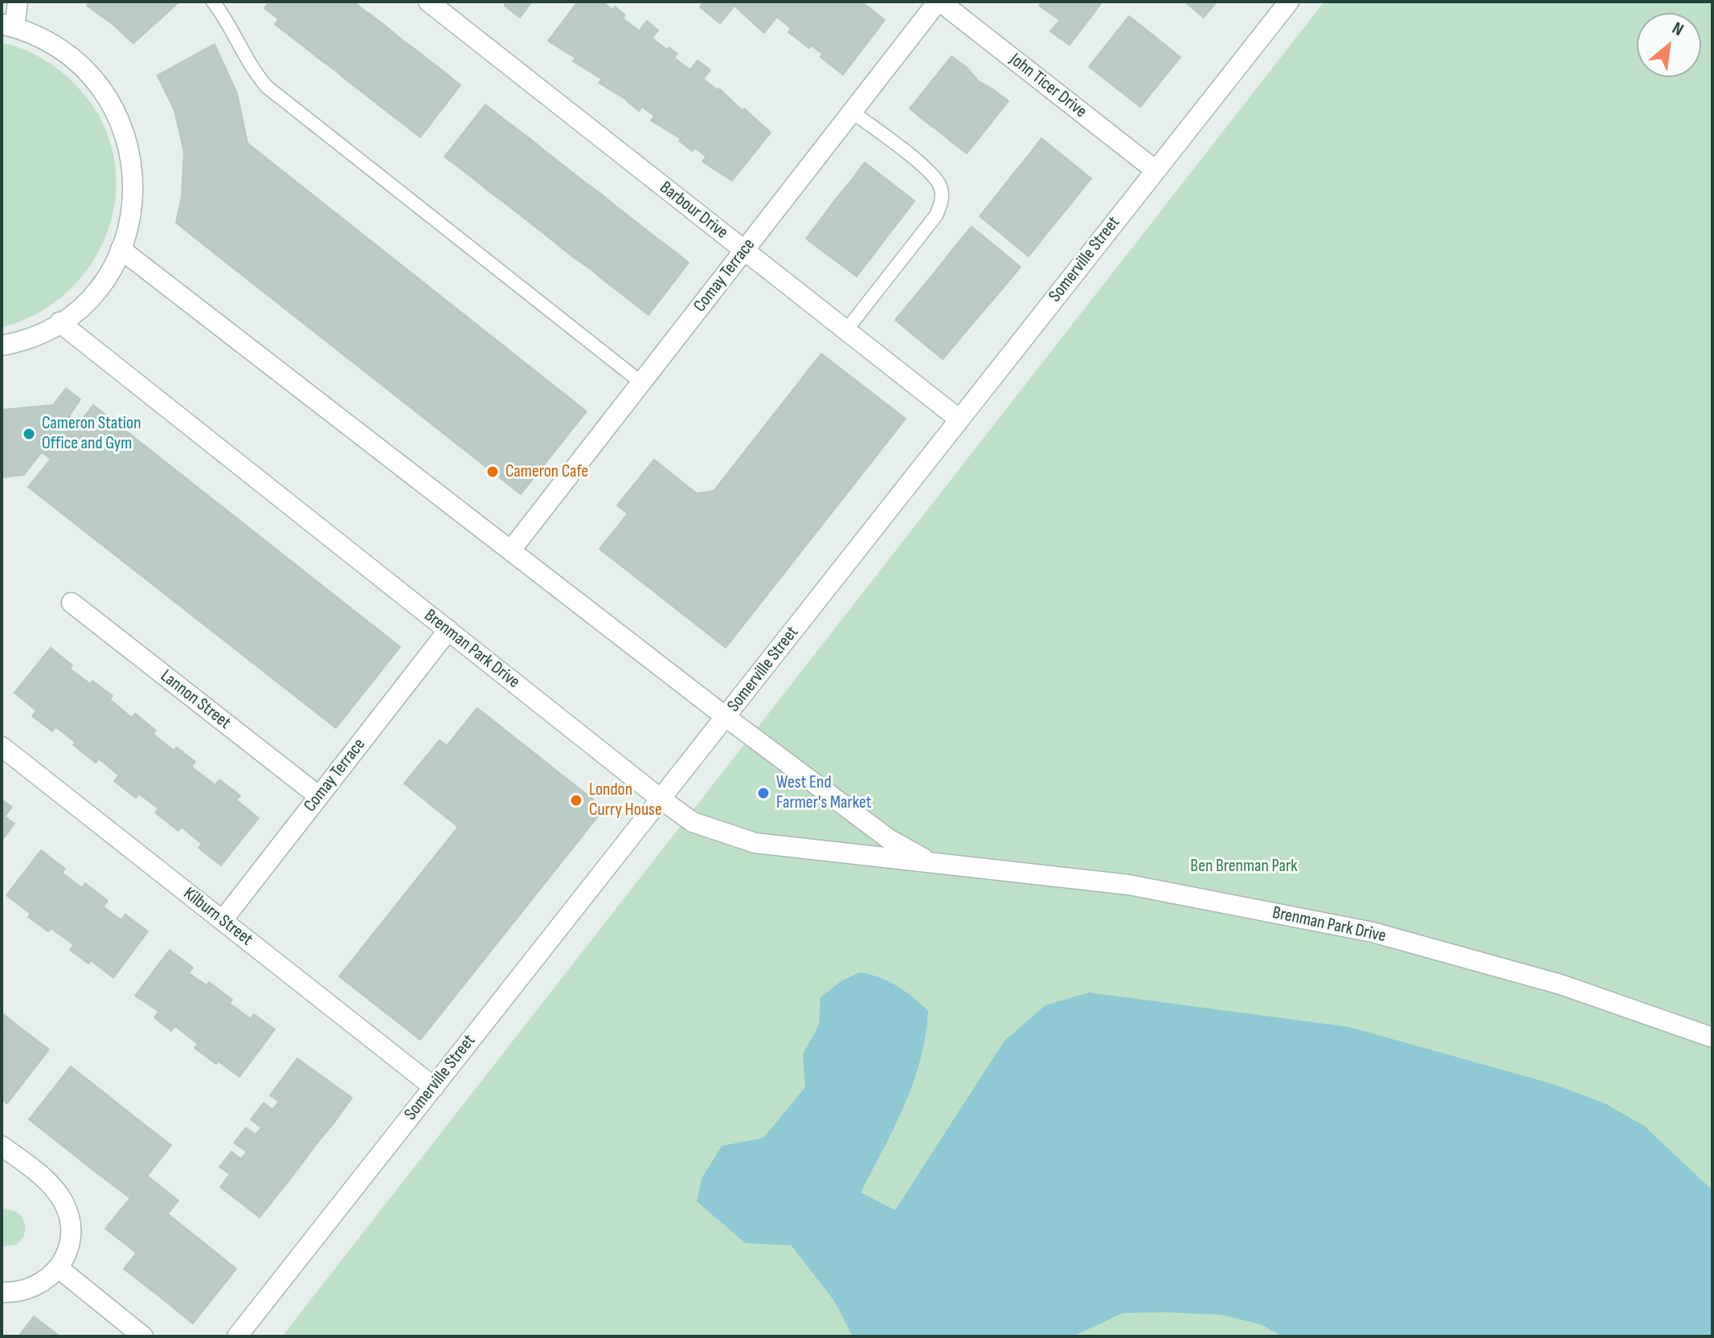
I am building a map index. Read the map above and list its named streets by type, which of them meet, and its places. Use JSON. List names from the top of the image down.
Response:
{
  "streets": {
    "street": [
      "John Ticer Drive",
      "Barbour Drive",
      "Somerville Street",
      "Comay Terrace",
      "Brenman Park Drive",
      "Lannon Street",
      "Kilburn Street"
    ]
  },
  "crossings": [
    ["John Ticer Drive", "Somerville Street"],
    ["John Ticer Drive", "Comay Terrace"],
    ["Barbour Drive", "Somerville Street"],
    ["Barbour Drive", "Comay Terrace"],
    ["Somerville Street", "Brenman Park Drive"],
    ["Somerville Street", "Kilburn Street"],
    ["Comay Terrace", "Brenman Park Drive"],
    ["Comay Terrace", "Lannon Street"],
    ["Comay Terrace", "Kilburn Street"]
  ],
  "parks": ["Ben Brenman Park"],
  "places": [
    "Cameron Station Office and Gym",
    "Cameron Cafe",
    "West End Farmer's Market",
    "London Curry House"
  ],
  "north": "top right"
}
